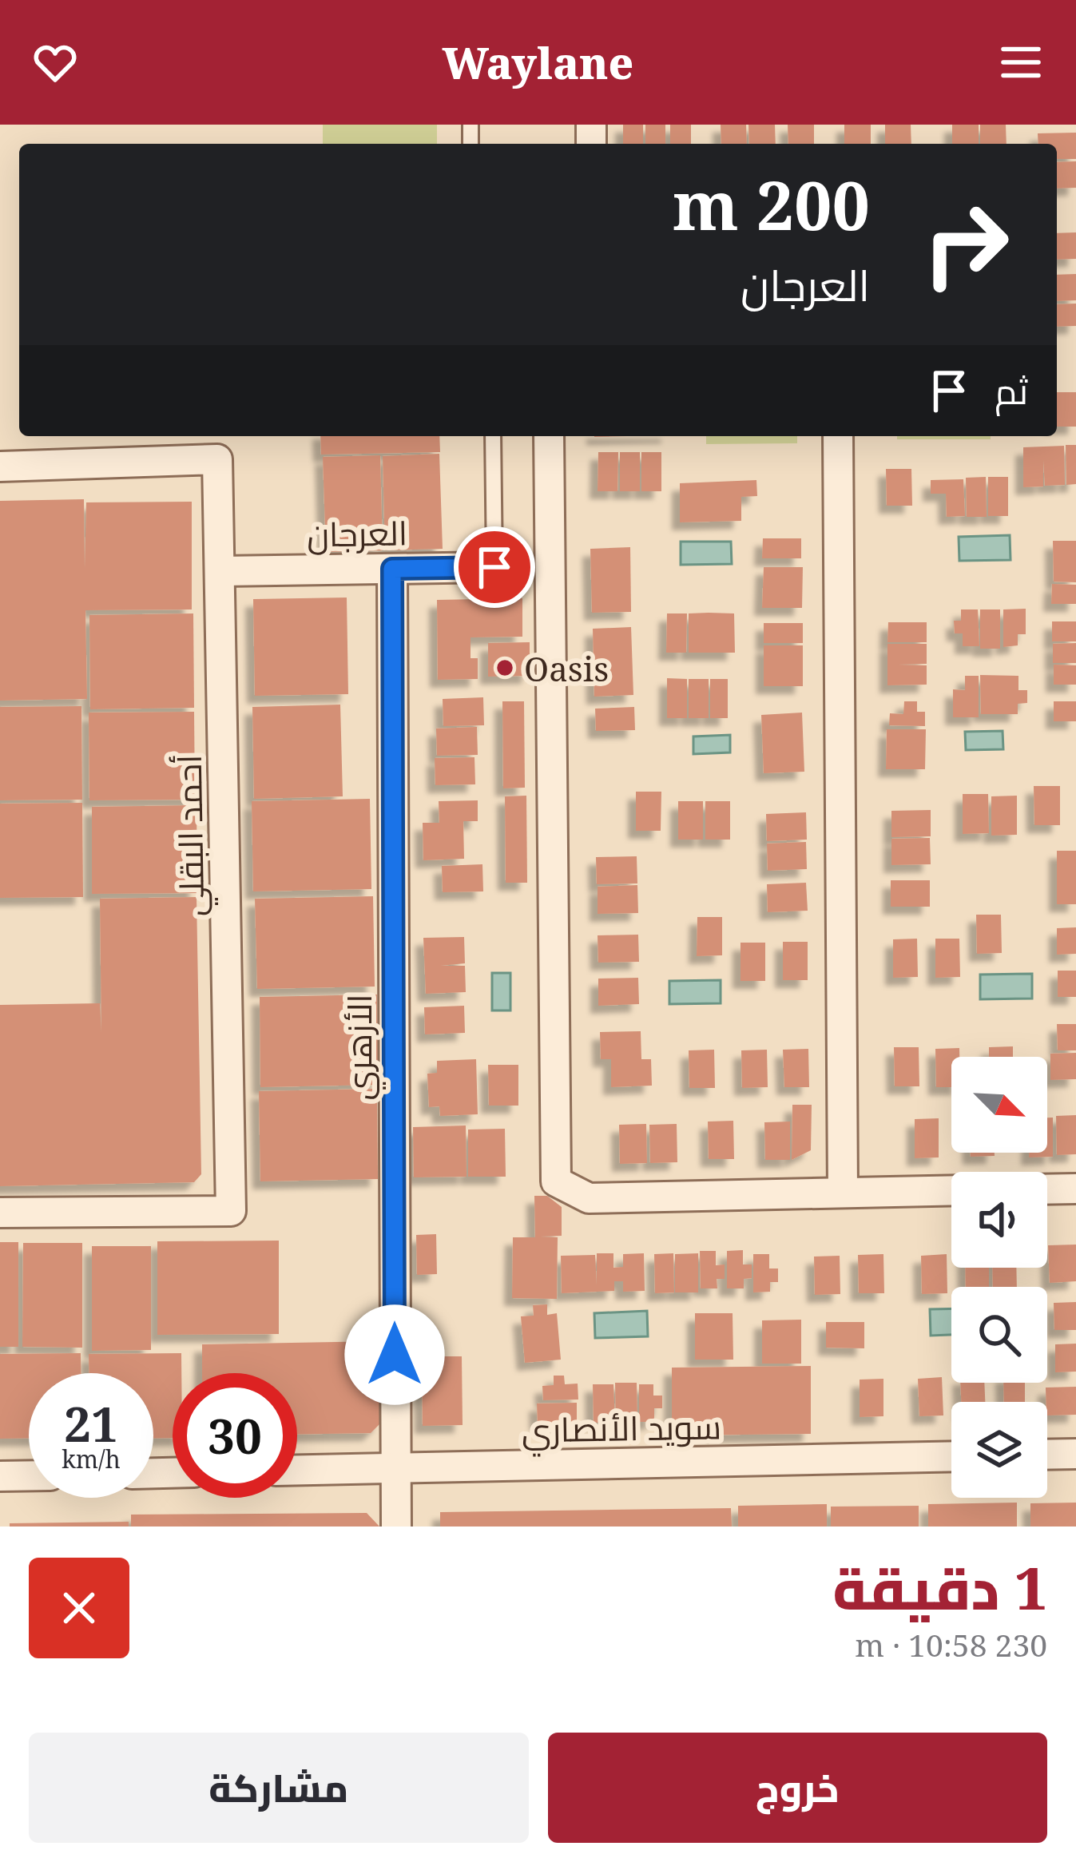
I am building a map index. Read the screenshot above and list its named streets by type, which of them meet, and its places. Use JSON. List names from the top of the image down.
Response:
{
  "streets": {
    "street": [
      "العرجان",
      "أحمد البقلي",
      "الأزهري",
      "سويد الأنصاري"
    ]
  },
  "crossings": [
    ["العرجان", "أحمد البقلي"],
    ["العرجان", "الأزهري"],
    ["الأزهري", "سويد الأنصاري"]
  ],
  "places": ["Oasis"],
  "north": "bottom right",
  "page": {
    "header": "Waylane",
    "turn": ["200 m", "العرجان"],
    "then": "ثم",
    "speed": "21 km/h",
    "limit": "30",
    "heading": ["1 دقيقة", "230 m · 10:58"],
    "buttons": ["خروج", "مشاركة"]
  }
}
